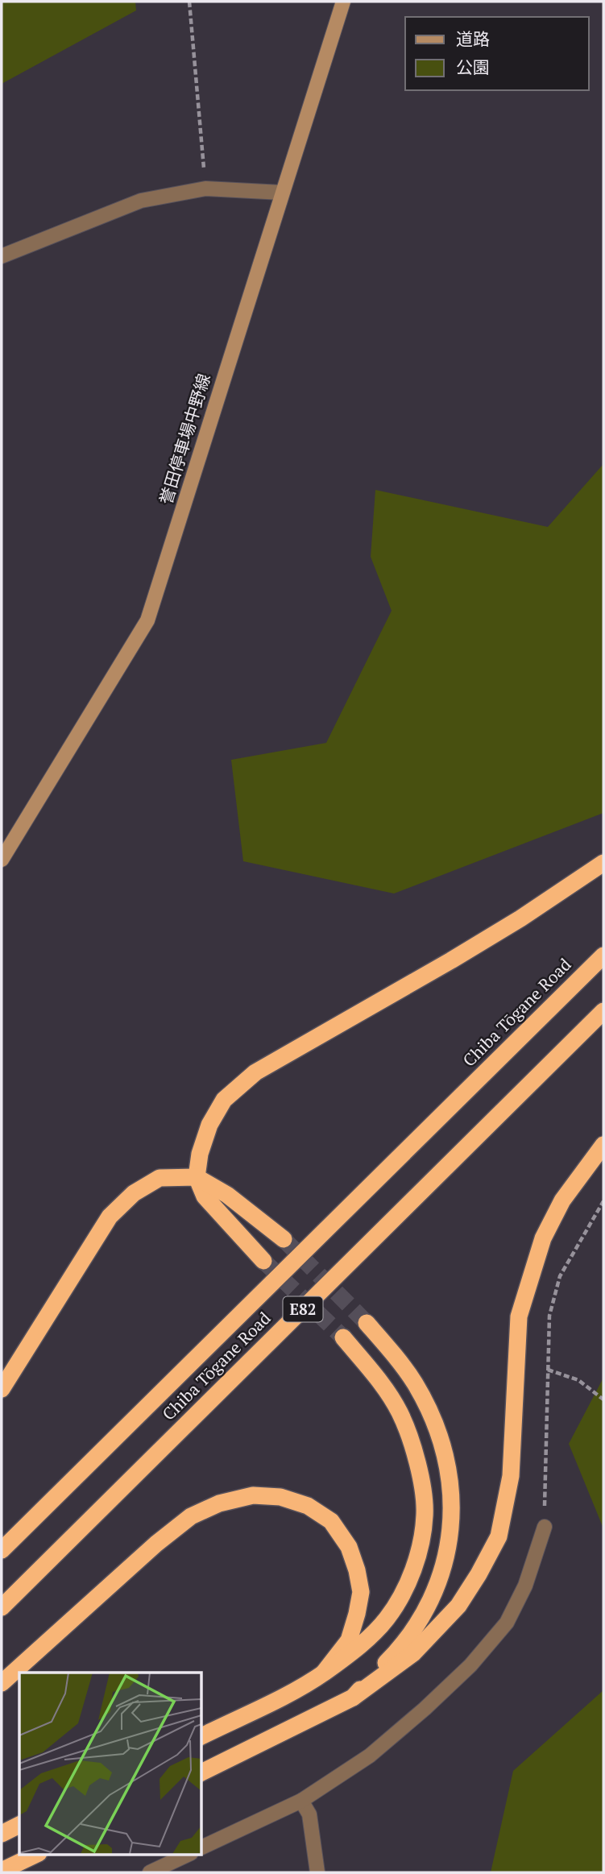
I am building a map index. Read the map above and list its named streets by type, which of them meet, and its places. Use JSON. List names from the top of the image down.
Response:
{
  "streets": {
    "highway": ["Chiba Tōgane Road", "E82"],
    "main road": ["誉田停車場中野線"]
  },
  "legend": ["道路", "公園"]
}
